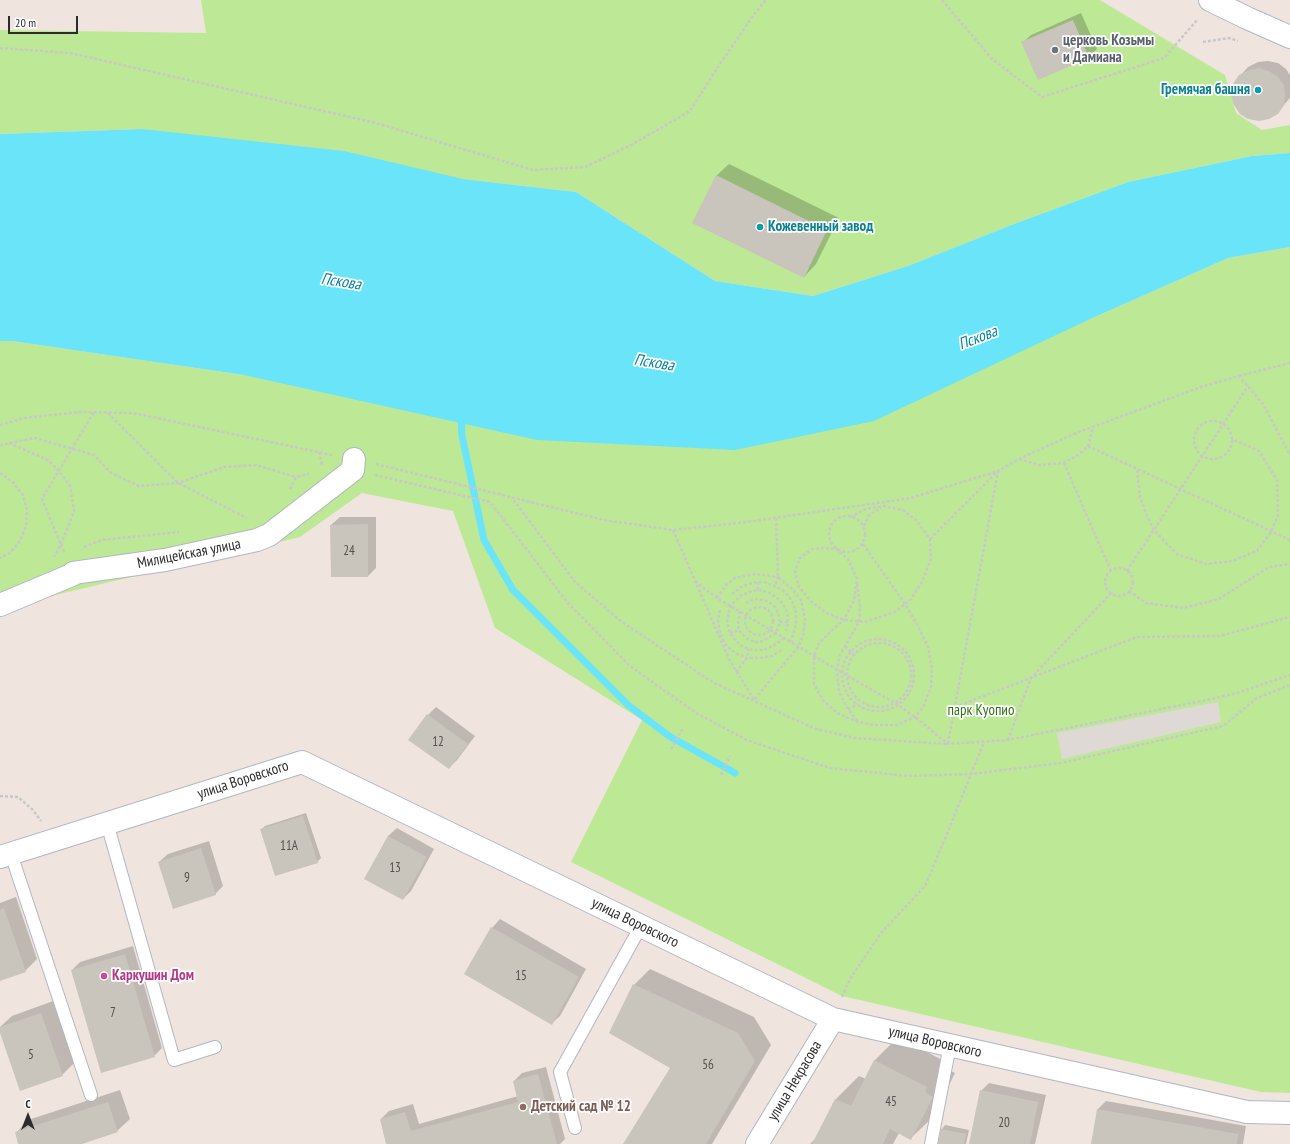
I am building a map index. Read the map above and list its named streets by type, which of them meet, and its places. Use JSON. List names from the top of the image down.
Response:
{
  "streets": {
    "street": ["Милицейская улица", "улица Воровского", "улица Некрасова"]
  },
  "crossings": [
    ["улица Воровского", "улица Некрасова"]
  ],
  "water": ["Пскова"],
  "parks": ["парк Куопио"],
  "places": [
    "церковь Козьмы и Дамиана",
    "Гремячая башня",
    "Кожевенный завод",
    "Каркушин Дом",
    "Детский сад № 12"
  ],
  "house_numbers": [
    "24",
    "12",
    "11А",
    "13",
    "9",
    "15",
    "7",
    "5",
    "56",
    "45",
    "20"
  ],
  "scale_bar": "20 m",
  "north": "top"
}
